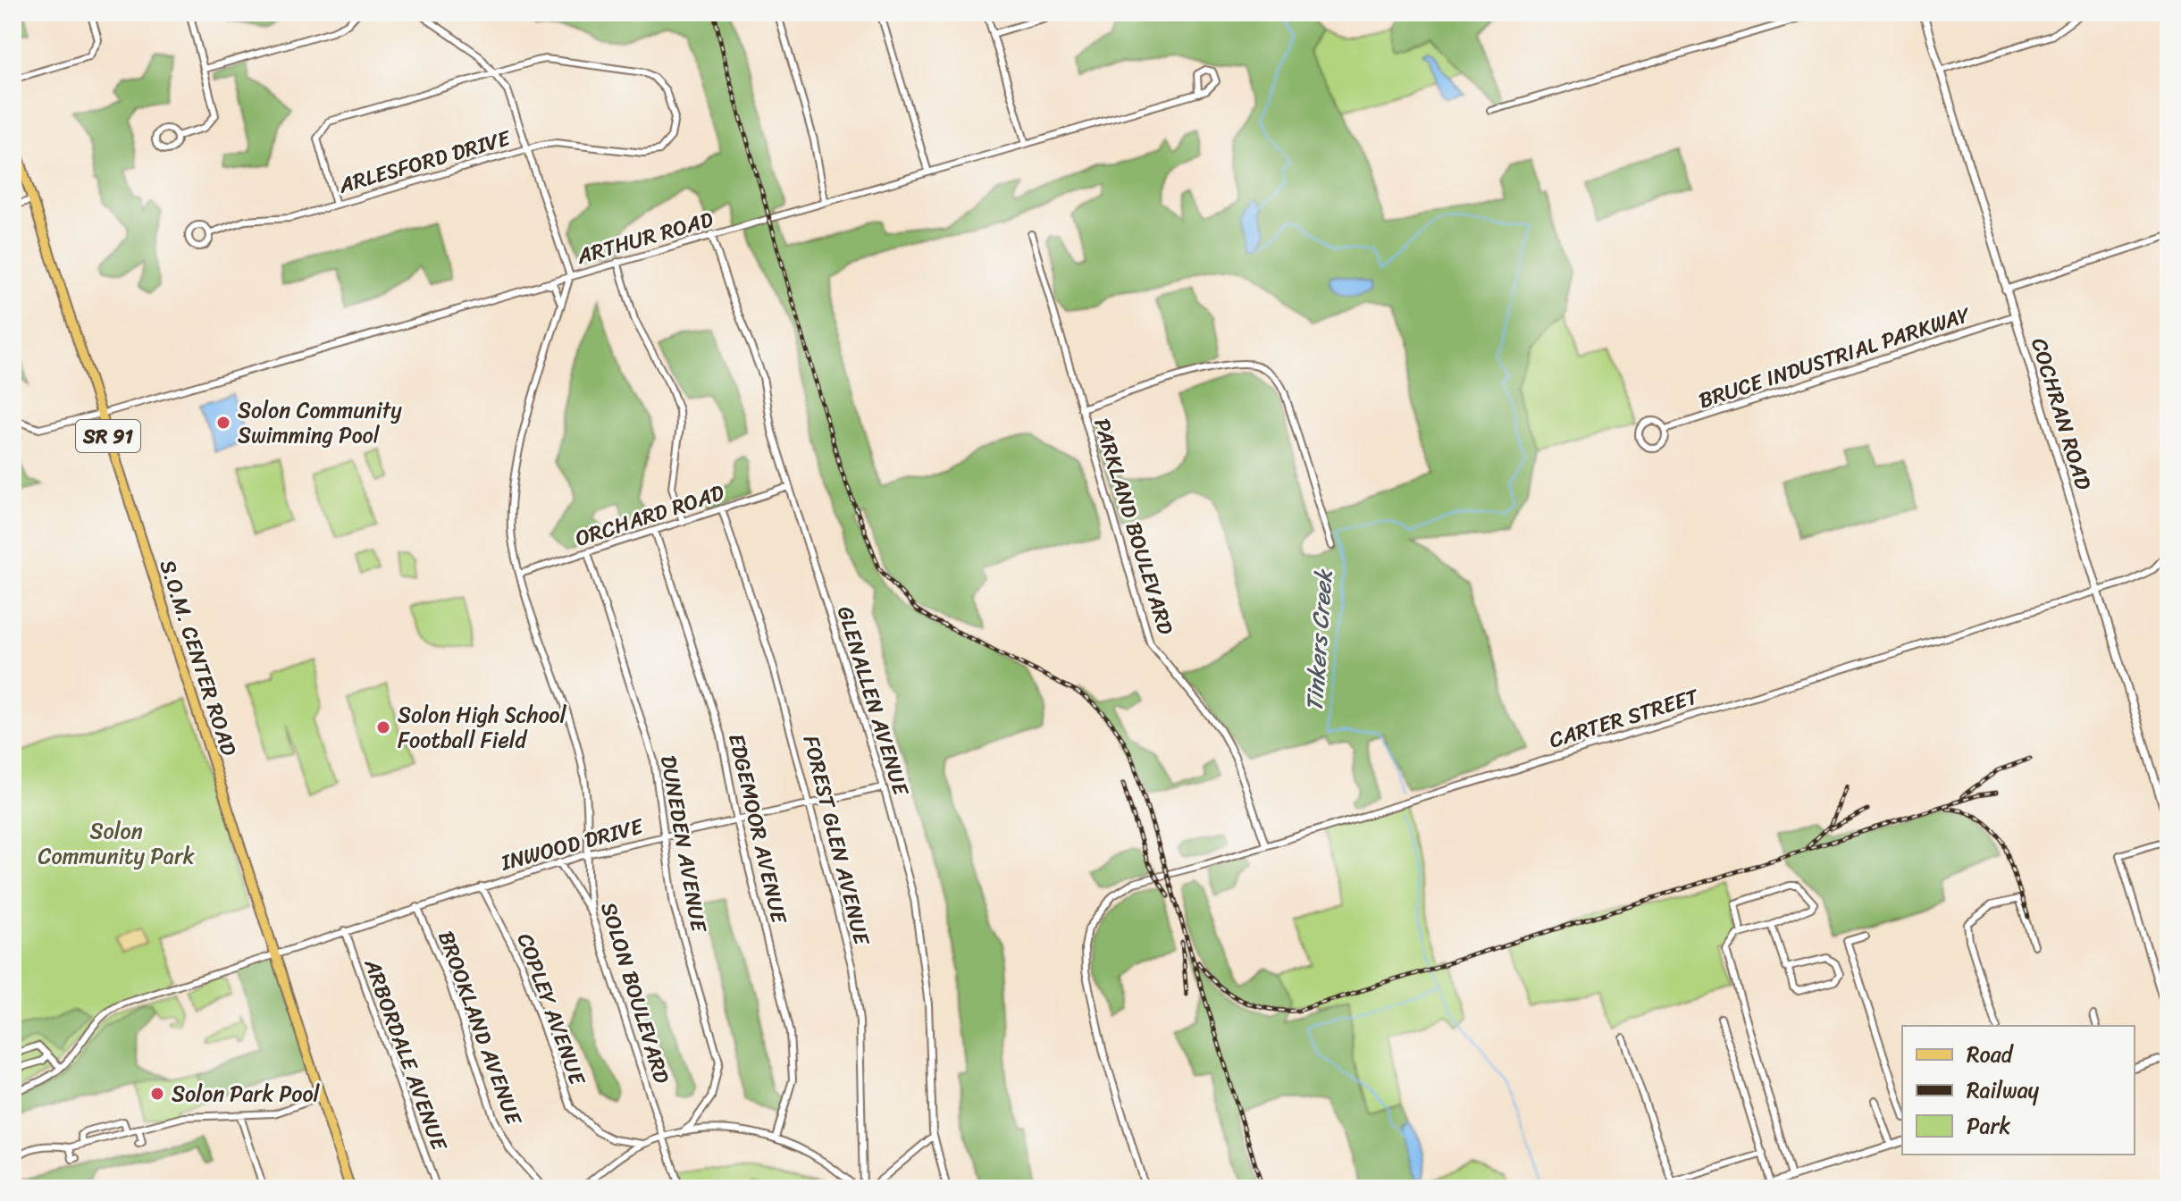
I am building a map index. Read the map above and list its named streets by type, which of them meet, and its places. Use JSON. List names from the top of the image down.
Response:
{
  "streets": {
    "main road": ["SR 91", "S.O.M. CENTER ROAD"],
    "street": [
      "ARLESFORD DRIVE",
      "ARTHUR ROAD",
      "BRUCE INDUSTRIAL PARKWAY",
      "COCHRAN ROAD",
      "ORCHARD ROAD",
      "PARKLAND BOULEVARD",
      "GLENALLEN AVENUE",
      "CARTER STREET",
      "EDGEMOOR AVENUE",
      "FOREST GLEN AVENUE",
      "DUNEDEN AVENUE",
      "INWOOD DRIVE",
      "SOLON BOULEVARD",
      "COPLEY AVENUE",
      "BROOKLAND AVENUE",
      "ARBORDALE AVENUE"
    ]
  },
  "crossings": [
    ["ARTHUR ROAD", "S.O.M. CENTER ROAD"],
    ["ARTHUR ROAD", "GLENALLEN AVENUE"],
    ["ARTHUR ROAD", "SOLON BOULEVARD"],
    ["BRUCE INDUSTRIAL PARKWAY", "COCHRAN ROAD"],
    ["COCHRAN ROAD", "CARTER STREET"],
    ["ORCHARD ROAD", "GLENALLEN AVENUE"],
    ["ORCHARD ROAD", "EDGEMOOR AVENUE"],
    ["ORCHARD ROAD", "FOREST GLEN AVENUE"],
    ["ORCHARD ROAD", "DUNEDEN AVENUE"],
    ["ORCHARD ROAD", "SOLON BOULEVARD"],
    ["PARKLAND BOULEVARD", "CARTER STREET"],
    ["S.O.M. CENTER ROAD", "INWOOD DRIVE"],
    ["GLENALLEN AVENUE", "INWOOD DRIVE"],
    ["EDGEMOOR AVENUE", "INWOOD DRIVE"],
    ["FOREST GLEN AVENUE", "INWOOD DRIVE"],
    ["DUNEDEN AVENUE", "INWOOD DRIVE"],
    ["INWOOD DRIVE", "SOLON BOULEVARD"],
    ["INWOOD DRIVE", "COPLEY AVENUE"],
    ["INWOOD DRIVE", "BROOKLAND AVENUE"],
    ["INWOOD DRIVE", "ARBORDALE AVENUE"]
  ],
  "water": ["Tinkers Creek"],
  "parks": ["Solon Community Park"],
  "places": ["Solon Community Swimming Pool", "Solon High School Football Field", "Solon Park Pool"],
  "legend": ["Road", "Railway", "Park"]
}
